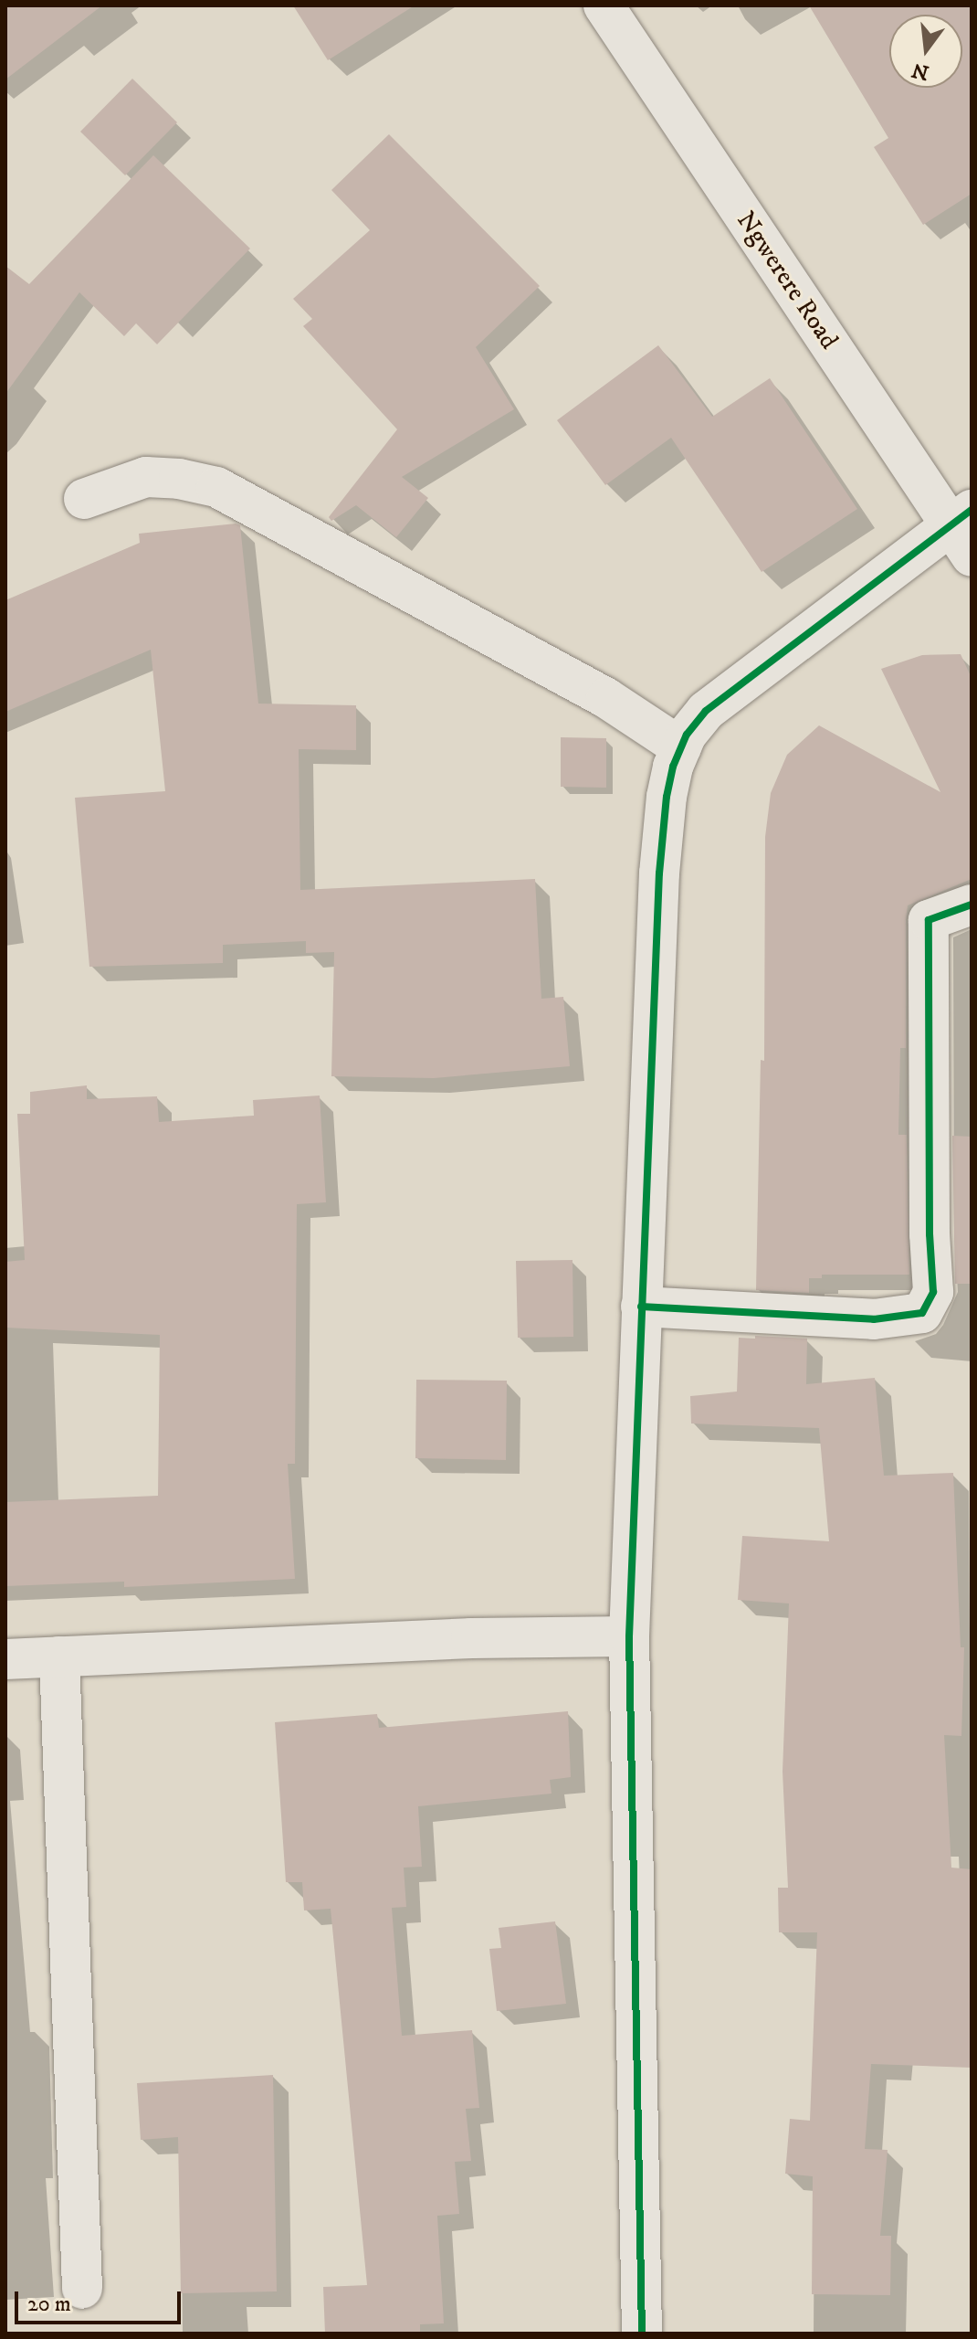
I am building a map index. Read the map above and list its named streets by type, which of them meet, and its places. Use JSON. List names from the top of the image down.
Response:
{
  "streets": {
    "street": ["Ngwerere Road"]
  },
  "scale_bar": "20 m",
  "north": "bottom"
}
